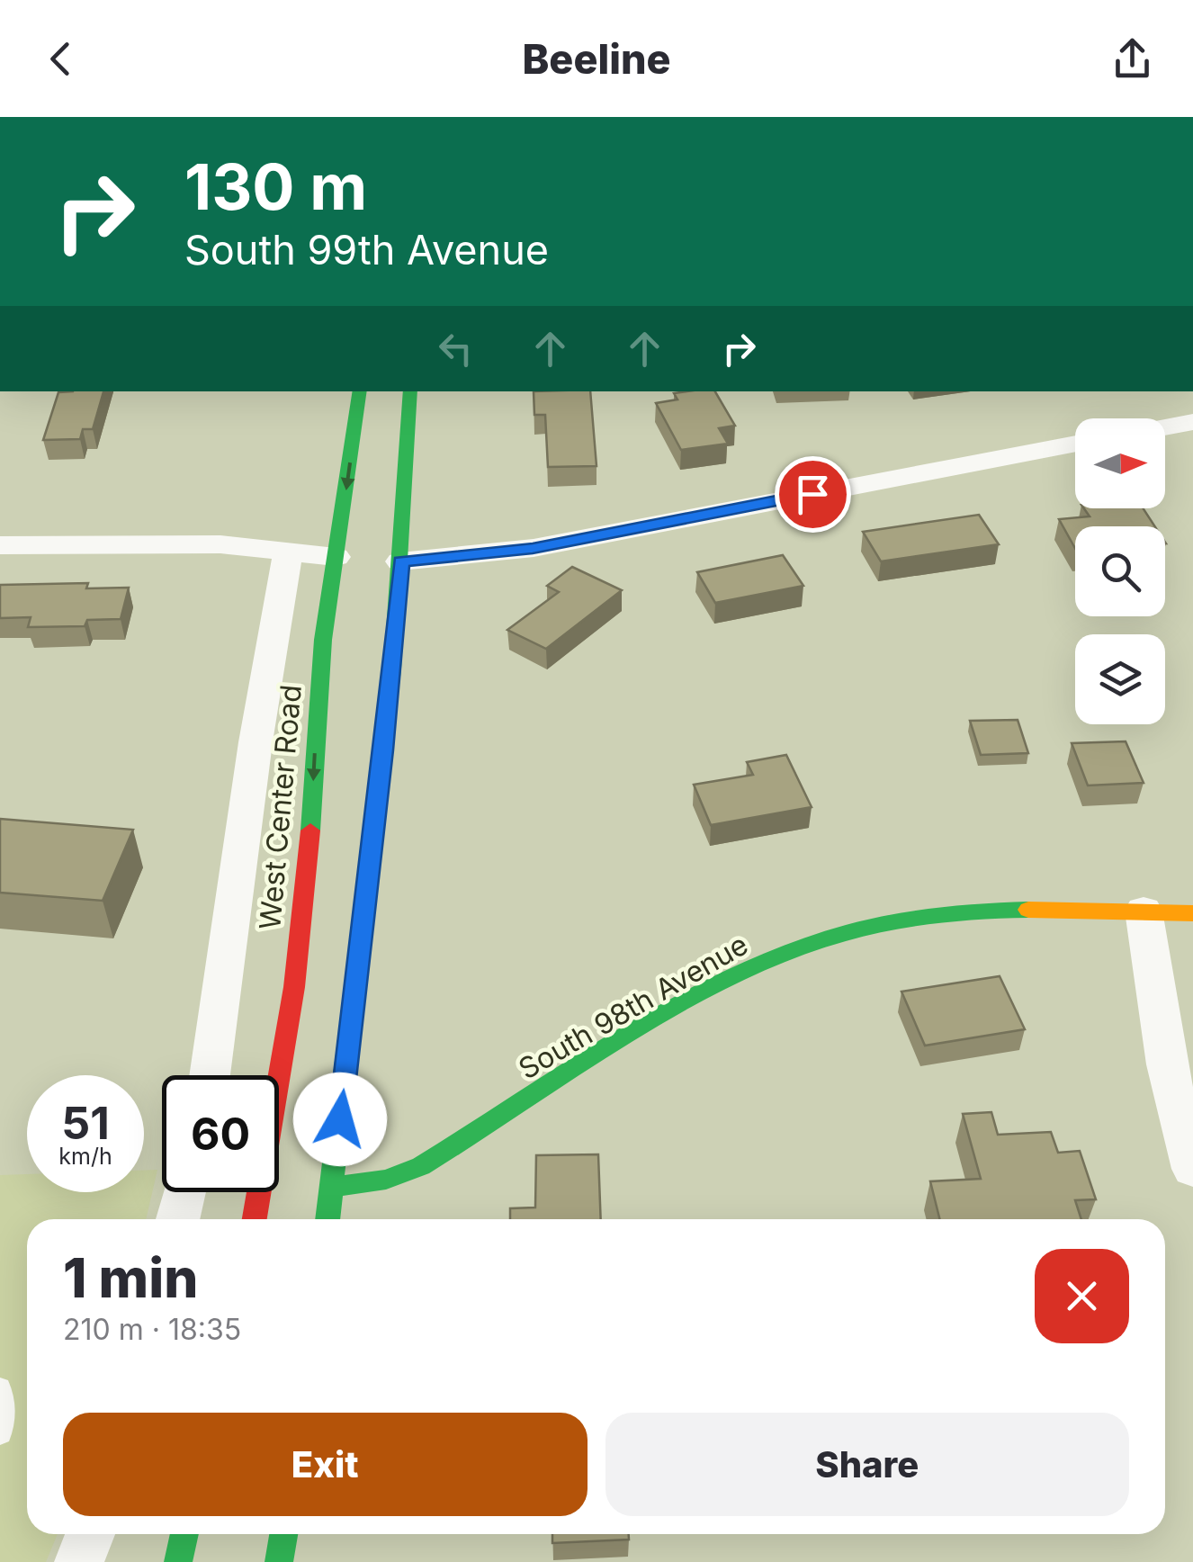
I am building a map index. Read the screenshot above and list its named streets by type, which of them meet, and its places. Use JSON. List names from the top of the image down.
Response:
{
  "streets": {
    "main road": ["West Center Road", "South 98th Avenue"]
  },
  "north": "right",
  "page": {
    "header": "Beeline",
    "turn": ["130 m", "South 99th Avenue"],
    "speed": "51 km/h",
    "limit": "60",
    "heading": ["1 min", "210 m · 18:35"],
    "buttons": ["Exit", "Share"]
  }
}
